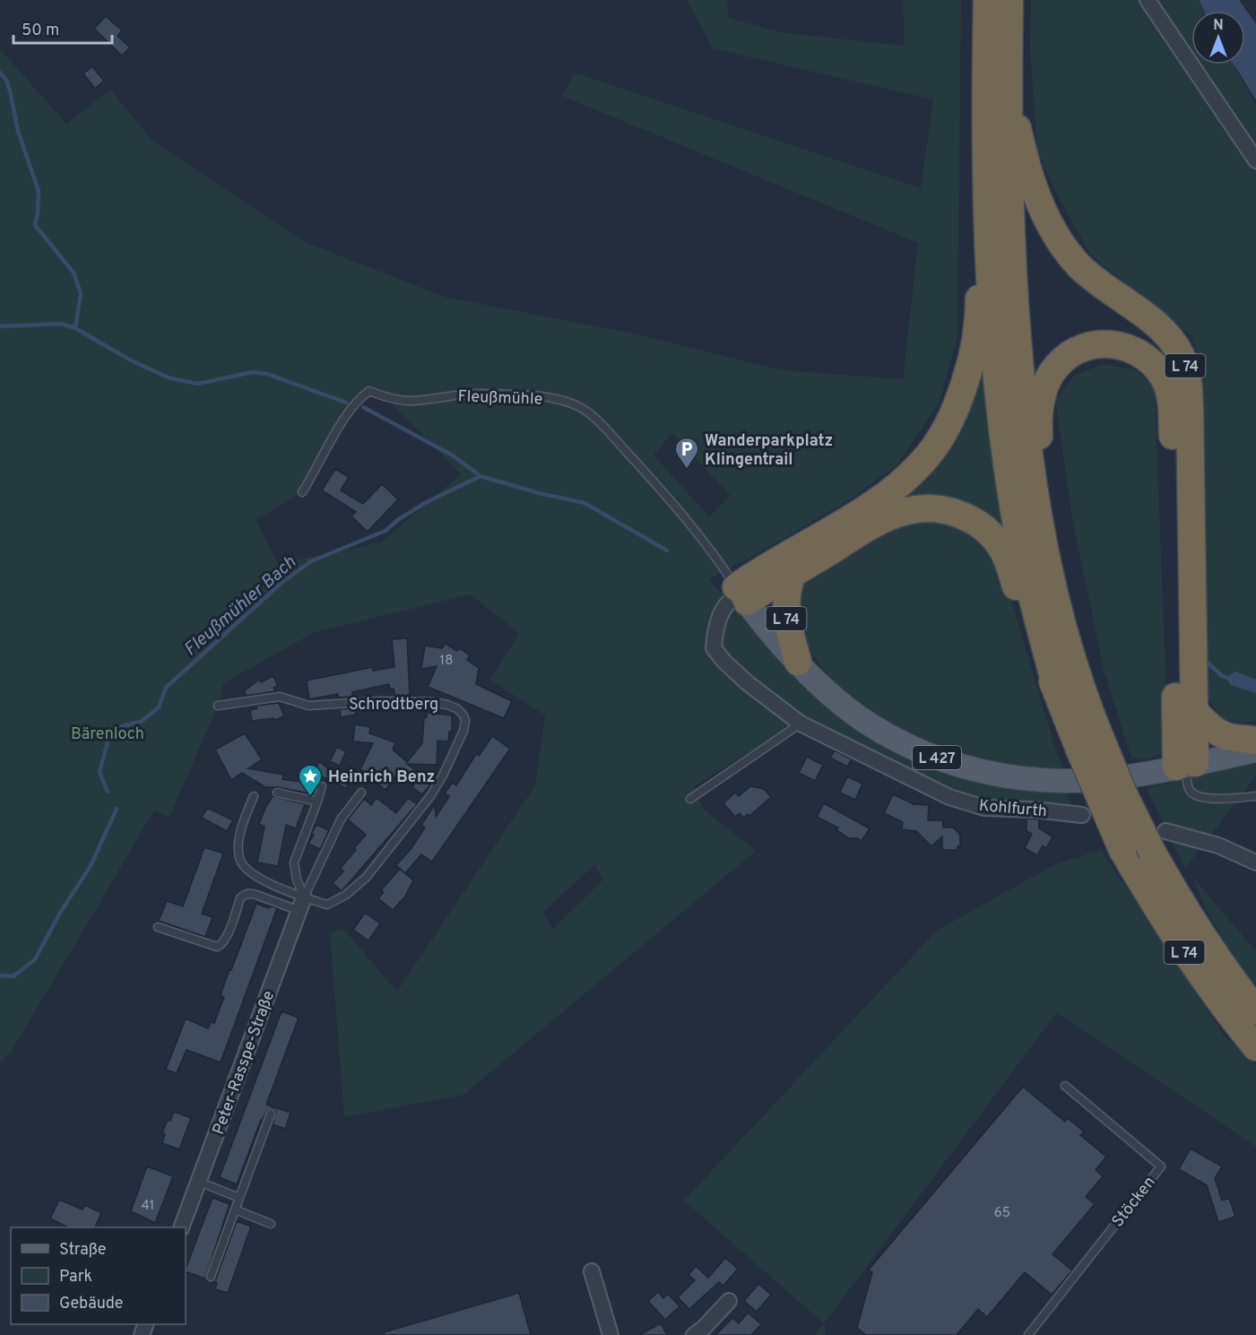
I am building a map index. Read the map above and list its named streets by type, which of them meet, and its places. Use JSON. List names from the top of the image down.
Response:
{
  "streets": {
    "highway": ["L 74"],
    "main road": ["L 427"],
    "street": ["Kohlfurth", "Peter-Rasspe-Straße"],
    "lane": ["Fleußmühle", "Schrodtberg", "Stöcken"]
  },
  "crossings": [
    ["L 74", "Fleußmühle"],
    ["L 74", "L 427"],
    ["L 74", "Kohlfurth"],
    ["Fleußmühle", "L 427"],
    ["Fleußmühle", "Kohlfurth"],
    ["Schrodtberg", "Peter-Rasspe-Straße"],
    ["L 427", "Kohlfurth"]
  ],
  "water": ["Fleußmühler Bach"],
  "parks": ["Bärenloch"],
  "places": {
    "parking": ["Wanderparkplatz Klingentrail"],
    "place": ["Heinrich Benz"]
  },
  "house_numbers": ["18", "41", "65"],
  "legend": ["Straße", "Park", "Gebäude"],
  "scale_bar": "50 m",
  "north": "top"
}
